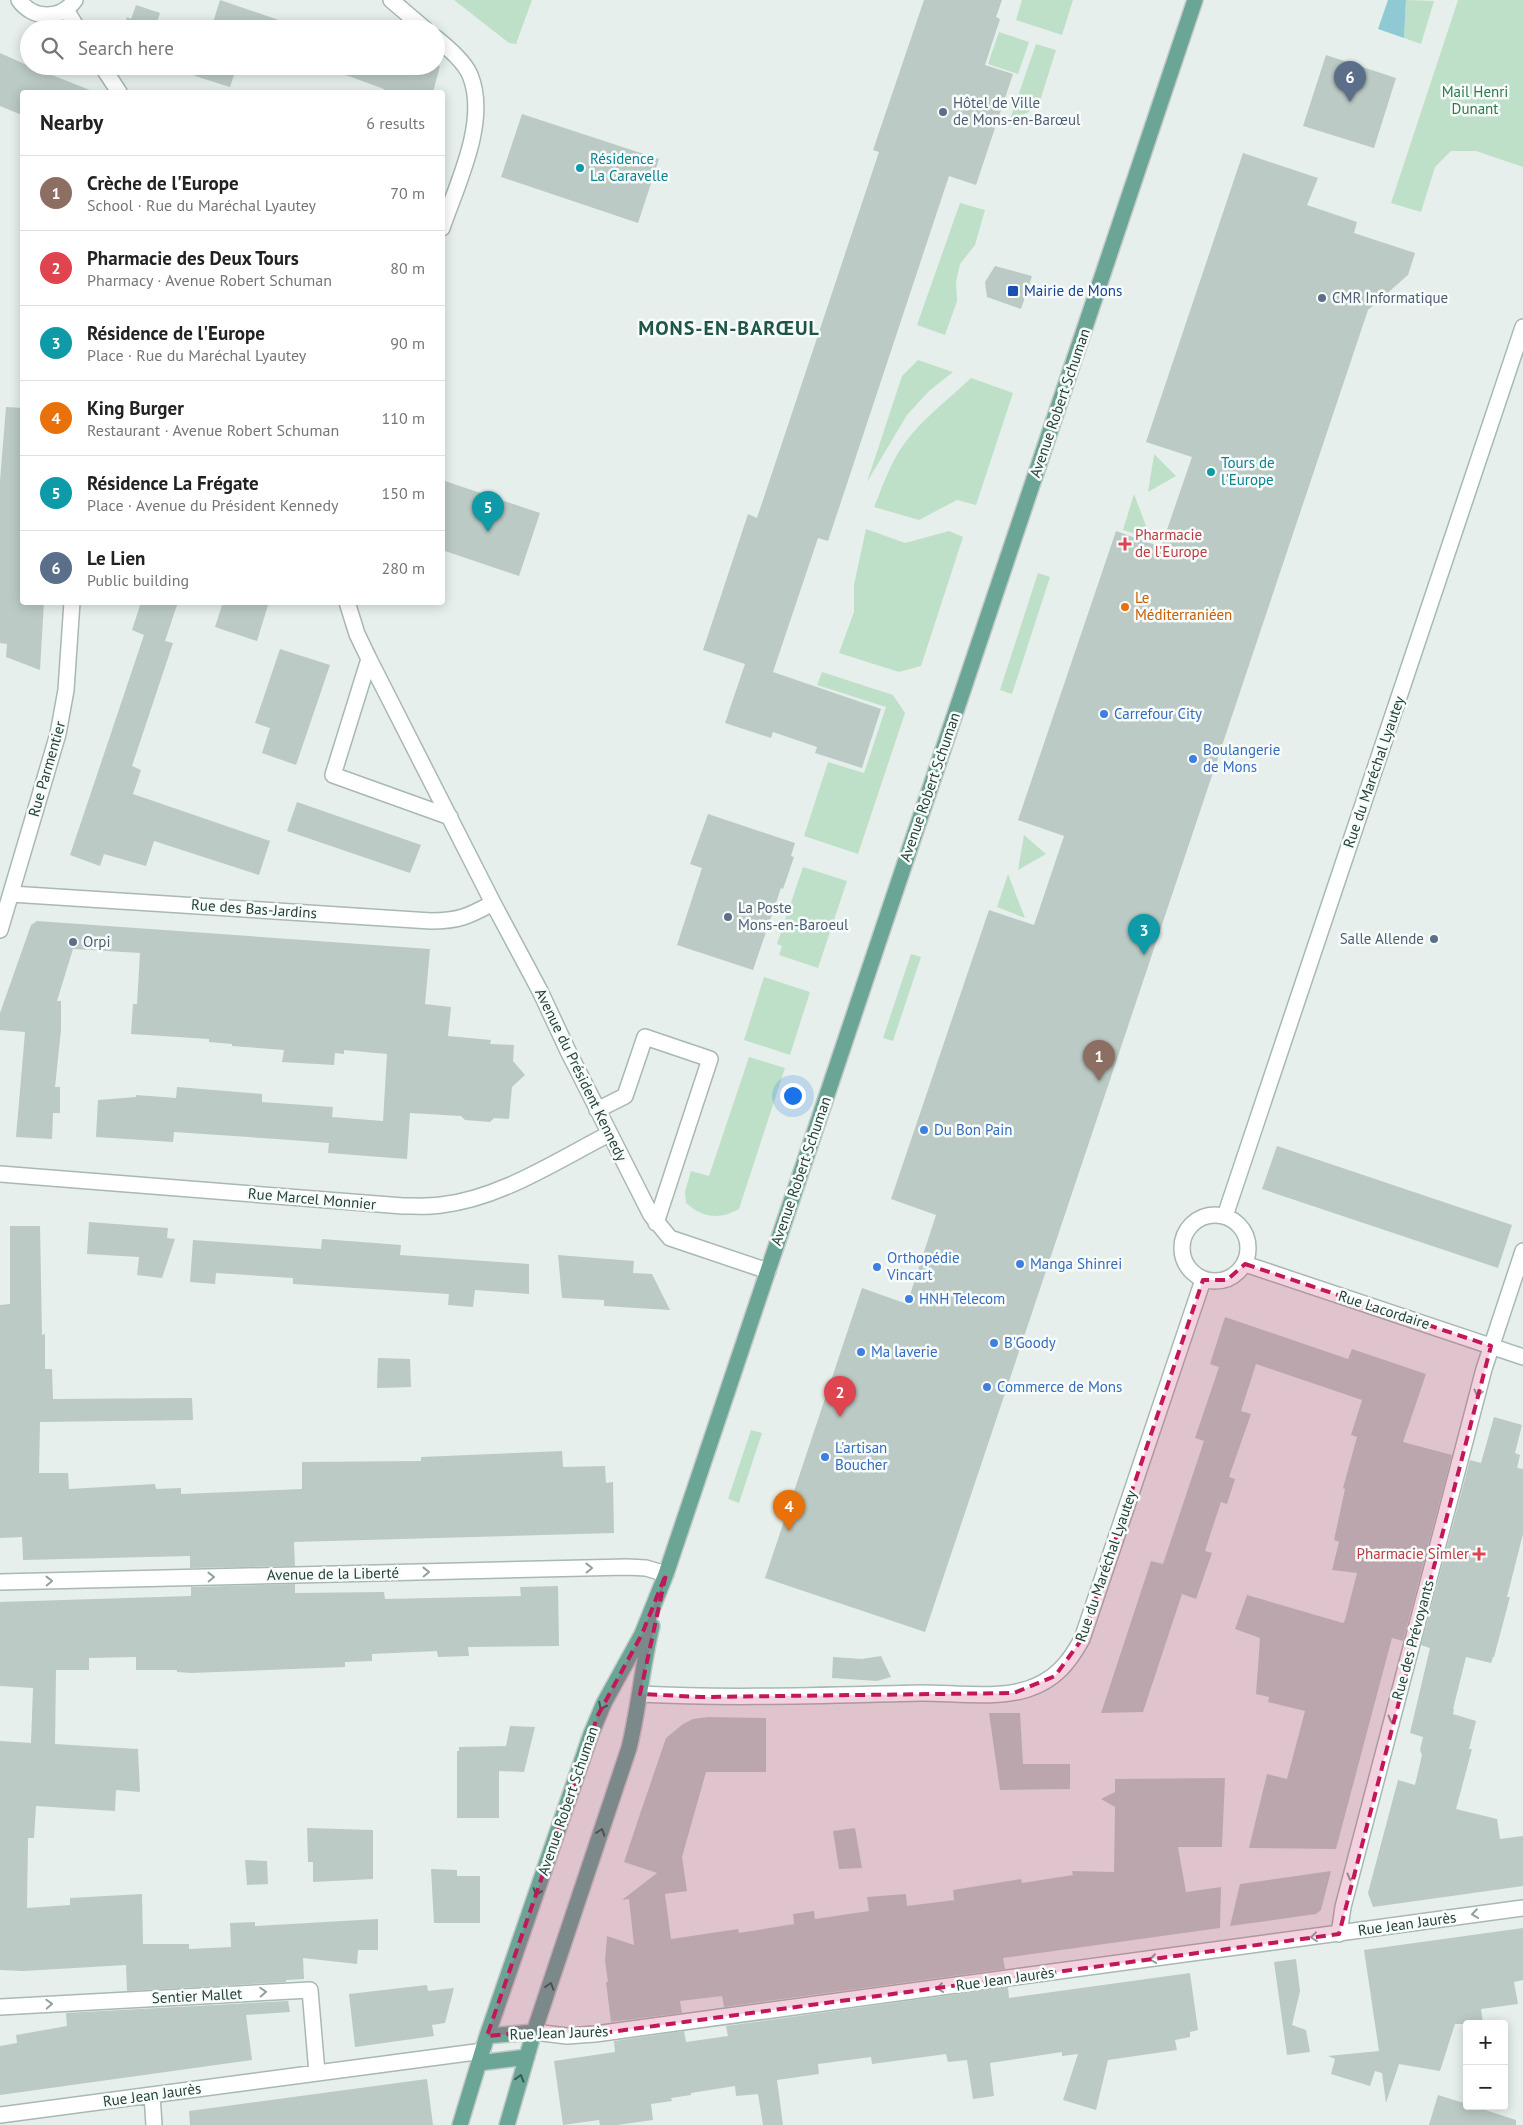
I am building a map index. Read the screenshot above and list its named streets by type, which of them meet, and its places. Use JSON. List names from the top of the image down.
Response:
{
  "streets": {
    "main road": ["Avenue Robert Schuman", "Rue Jean Jaurès"],
    "street": [
      "Rue Parmentier",
      "Rue du Maréchal Lyautey",
      "Rue des Bas-Jardins",
      "Avenue du Président Kennedy",
      "Rue Marcel Monnier",
      "Rue Lacordaire",
      "Avenue de la Liberté",
      "Rue des Prévoyants",
      "Sentier Mallet"
    ]
  },
  "crossings": [
    ["Avenue Robert Schuman", "Rue du Maréchal Lyautey"],
    ["Avenue Robert Schuman", "Avenue du Président Kennedy"],
    ["Avenue Robert Schuman", "Avenue de la Liberté"],
    ["Avenue Robert Schuman", "Rue Jean Jaurès"],
    ["Rue Parmentier", "Rue des Bas-Jardins"],
    ["Rue du Maréchal Lyautey", "Rue Lacordaire"],
    ["Rue des Bas-Jardins", "Avenue du Président Kennedy"],
    ["Avenue du Président Kennedy", "Rue Marcel Monnier"],
    ["Rue Lacordaire", "Rue des Prévoyants"],
    ["Rue des Prévoyants", "Rue Jean Jaurès"],
    ["Rue Jean Jaurès", "Sentier Mallet"]
  ],
  "one_way": [
    "Avenue de la Liberté",
    "Rue des Prévoyants",
    "Rue Jean Jaurès",
    "Sentier Mallet"
  ],
  "districts": ["MONS-EN-BARŒUL"],
  "parks": ["Mail Henri Dunant"],
  "places": {
    "other": [
      "Hôtel de Ville de Mons-en-Barœul",
      "Résidence La Caravelle",
      "CMR Informatique",
      "Tours de l'Europe",
      "Le Méditerraniéen",
      "Carrefour City",
      "Boulangerie de Mons",
      "La Poste Mons-en-Baroeul",
      "Salle Allende",
      "Orpi",
      "Du Bon Pain",
      "Manga Shinrei",
      "Orthopédie Vincart",
      "HNH Telecom",
      "B'Goody",
      "Ma laverie",
      "Commerce de Mons",
      "L'artisan Boucher"
    ],
    "transit": ["Mairie de Mons"],
    "health": ["Pharmacie de l'Europe", "Pharmacie Simler"]
  },
  "page": {
    "search": "Search here",
    "pins": [
      "6",
      "5",
      "3",
      "1",
      "2",
      "4"
    ],
    "heading": ["Nearby", "6 results"],
    "list": [
      {
        "mark": "1",
        "name": "Crèche de l'Europe",
        "note": "School · Rue du Maréchal Lyautey",
        "value": "70 m"
      },
      {
        "mark": "2",
        "name": "Pharmacie des Deux Tours",
        "note": "Pharmacy · Avenue Robert Schuman",
        "value": "80 m"
      },
      {
        "mark": "3",
        "name": "Résidence de l'Europe",
        "note": "Place · Rue du Maréchal Lyautey",
        "value": "90 m"
      },
      {
        "mark": "4",
        "name": "King Burger",
        "note": "Restaurant · Avenue Robert Schuman",
        "value": "110 m"
      },
      {
        "mark": "5",
        "name": "Résidence La Frégate",
        "note": "Place · Avenue du Président Kennedy",
        "value": "150 m"
      },
      {
        "mark": "6",
        "name": "Le Lien",
        "note": "Public building",
        "value": "280 m"
      }
    ],
    "map_buttons": ["+", "−"]
  }
}
